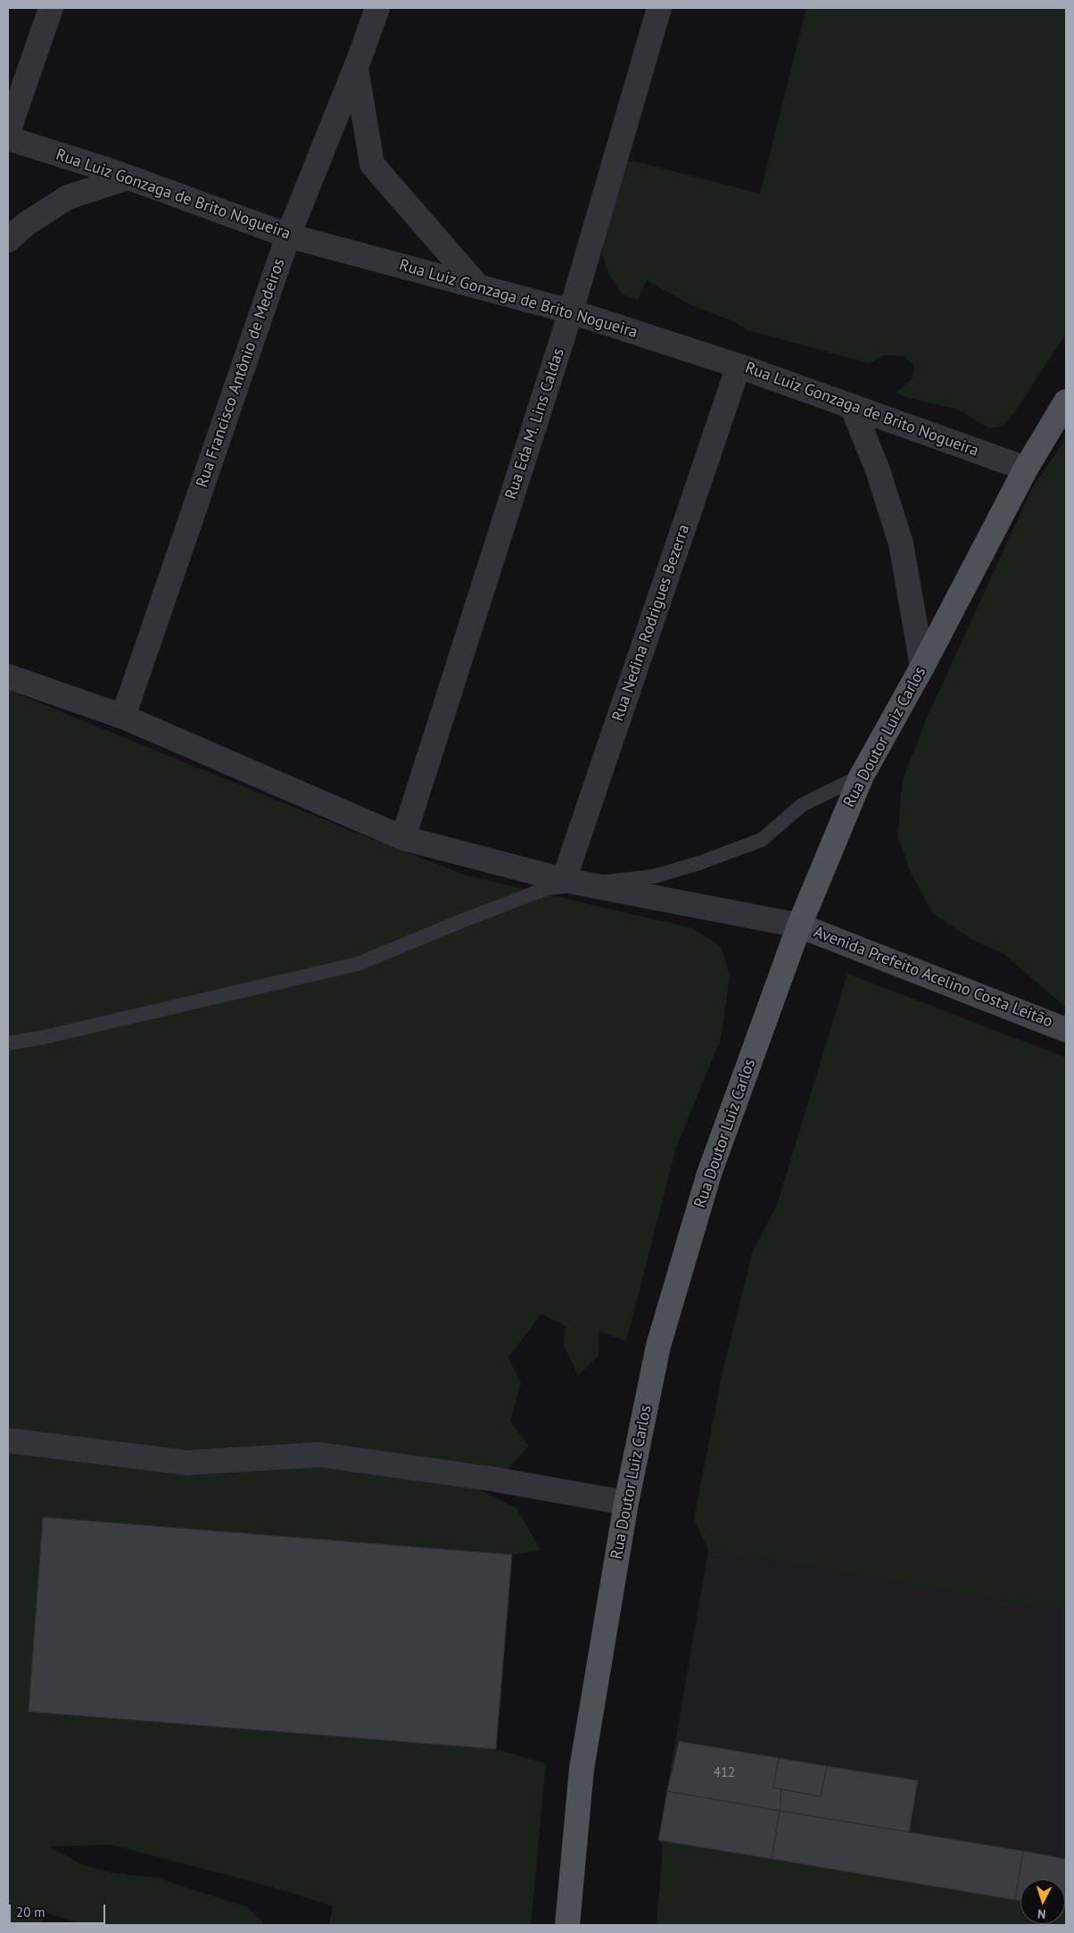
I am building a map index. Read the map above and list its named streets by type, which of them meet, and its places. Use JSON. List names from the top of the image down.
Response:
{
  "streets": {
    "main road": ["Rua Doutor Luiz Carlos"],
    "street": [
      "Rua Luiz Gonzaga de Brito Nogueira",
      "Rua Francisco Antônio de Medeiros",
      "Rua Eda M. Lins Caldas",
      "Rua Nedina Rodrigues Bezerra",
      "Avenida Prefeito Acelino Costa Leitão"
    ]
  },
  "crossings": [
    ["Rua Luiz Gonzaga de Brito Nogueira", "Rua Francisco Antônio de Medeiros"],
    ["Rua Luiz Gonzaga de Brito Nogueira", "Rua Eda M. Lins Caldas"],
    ["Rua Luiz Gonzaga de Brito Nogueira", "Rua Nedina Rodrigues Bezerra"],
    ["Rua Luiz Gonzaga de Brito Nogueira", "Rua Doutor Luiz Carlos"],
    ["Rua Doutor Luiz Carlos", "Avenida Prefeito Acelino Costa Leitão"]
  ],
  "house_numbers": ["412"],
  "scale_bar": "20 m",
  "north": "bottom"
}
